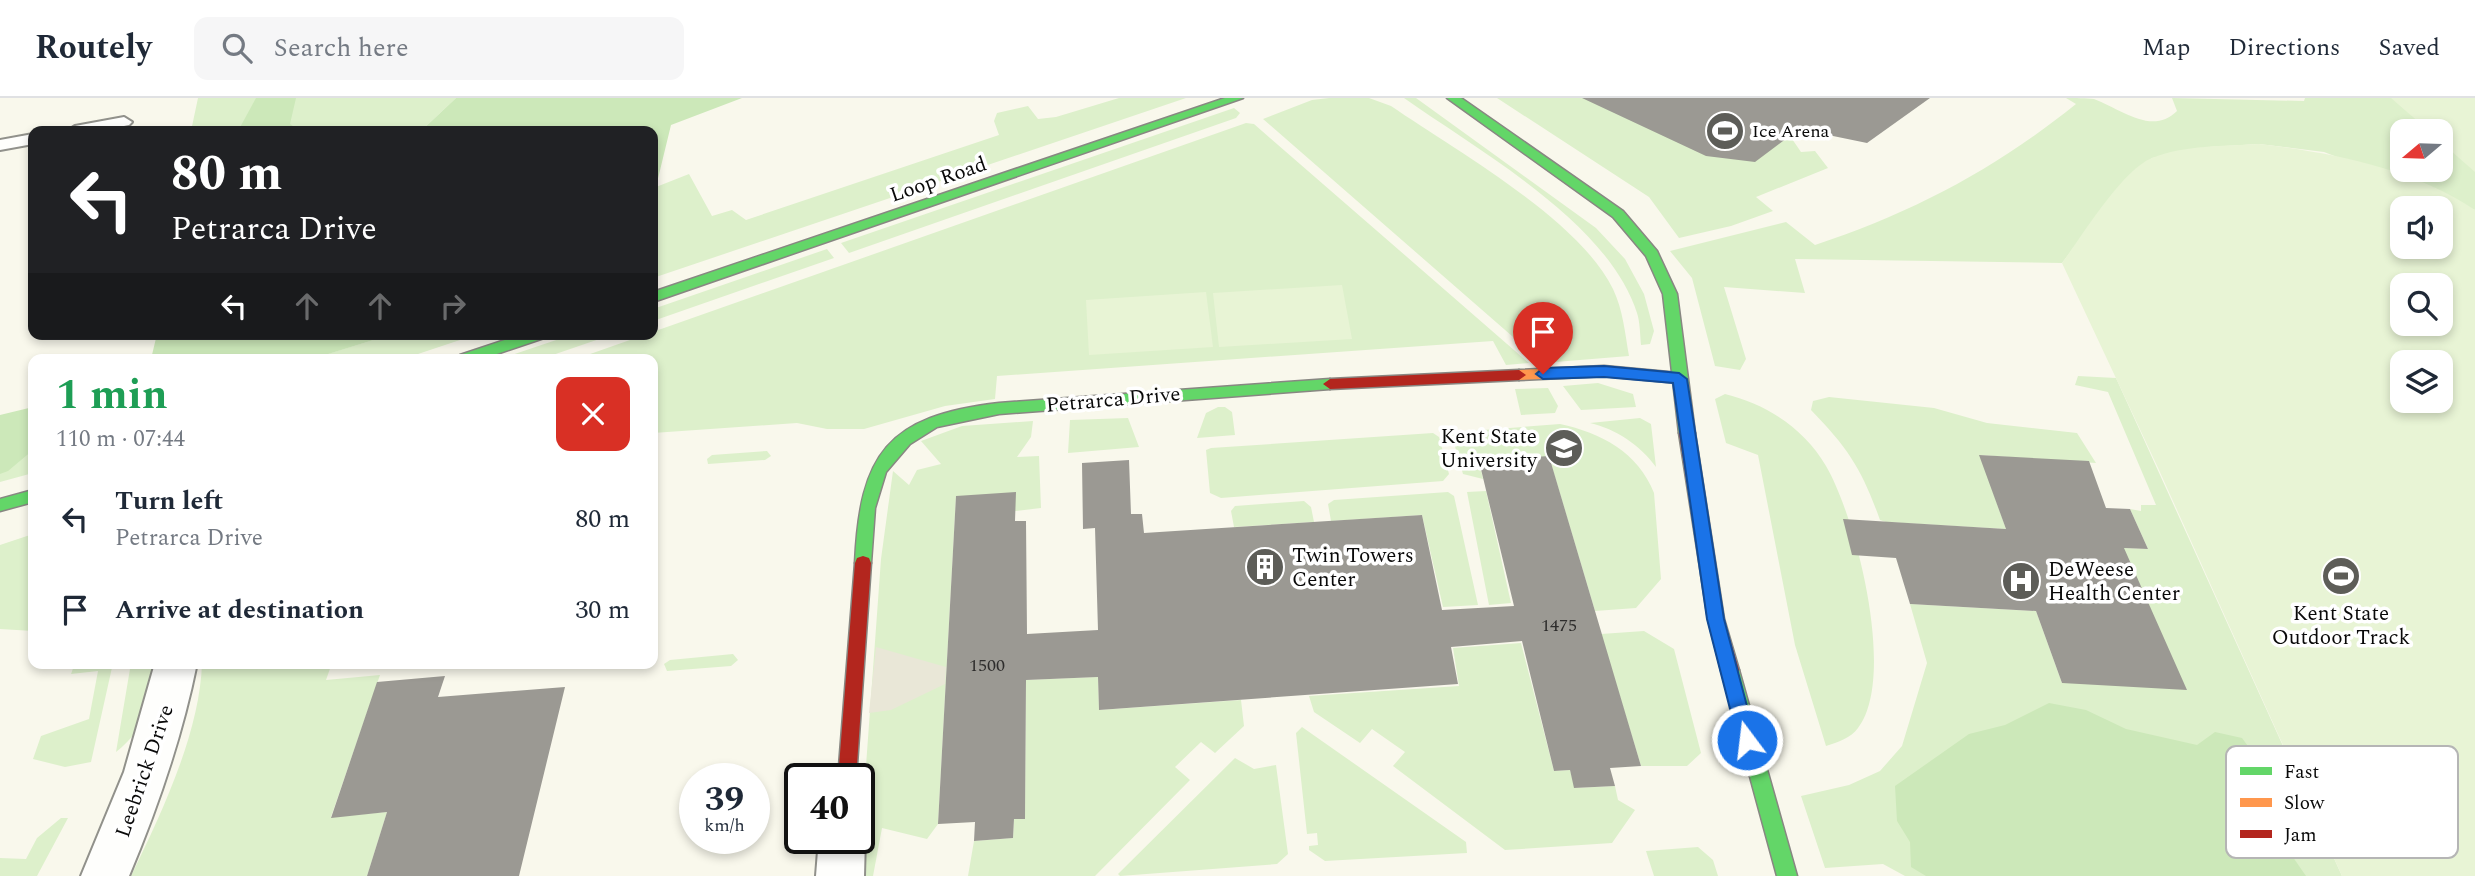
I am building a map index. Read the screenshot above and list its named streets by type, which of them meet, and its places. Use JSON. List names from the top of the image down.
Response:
{
  "streets": {
    "street": ["Loop Road", "Petrarca Drive", "Leebrick Drive"]
  },
  "places": {
    "sports": ["Ice Arena", "Kent State Outdoor Track"],
    "school or university": ["Kent State University"],
    "building": ["Twin Towers Center"],
    "hospital": ["DeWeese Health Center"]
  },
  "house_numbers": ["1475", "1500"],
  "legend": ["Fast", "Slow", "Jam"],
  "north": "left",
  "page": {
    "header": "Routely",
    "search": "Search here",
    "nav": ["Map", "Directions", "Saved"],
    "turn": ["80 m", "Petrarca Drive"],
    "heading": ["1 min", "110 m · 07:44"],
    "list": [
      {
        "name": "Turn left",
        "note": "Petrarca Drive",
        "value": "80 m"
      },
      {
        "name": "Arrive at destination",
        "value": "30 m"
      }
    ],
    "speed": "39 km/h",
    "limit": "40"
  }
}
